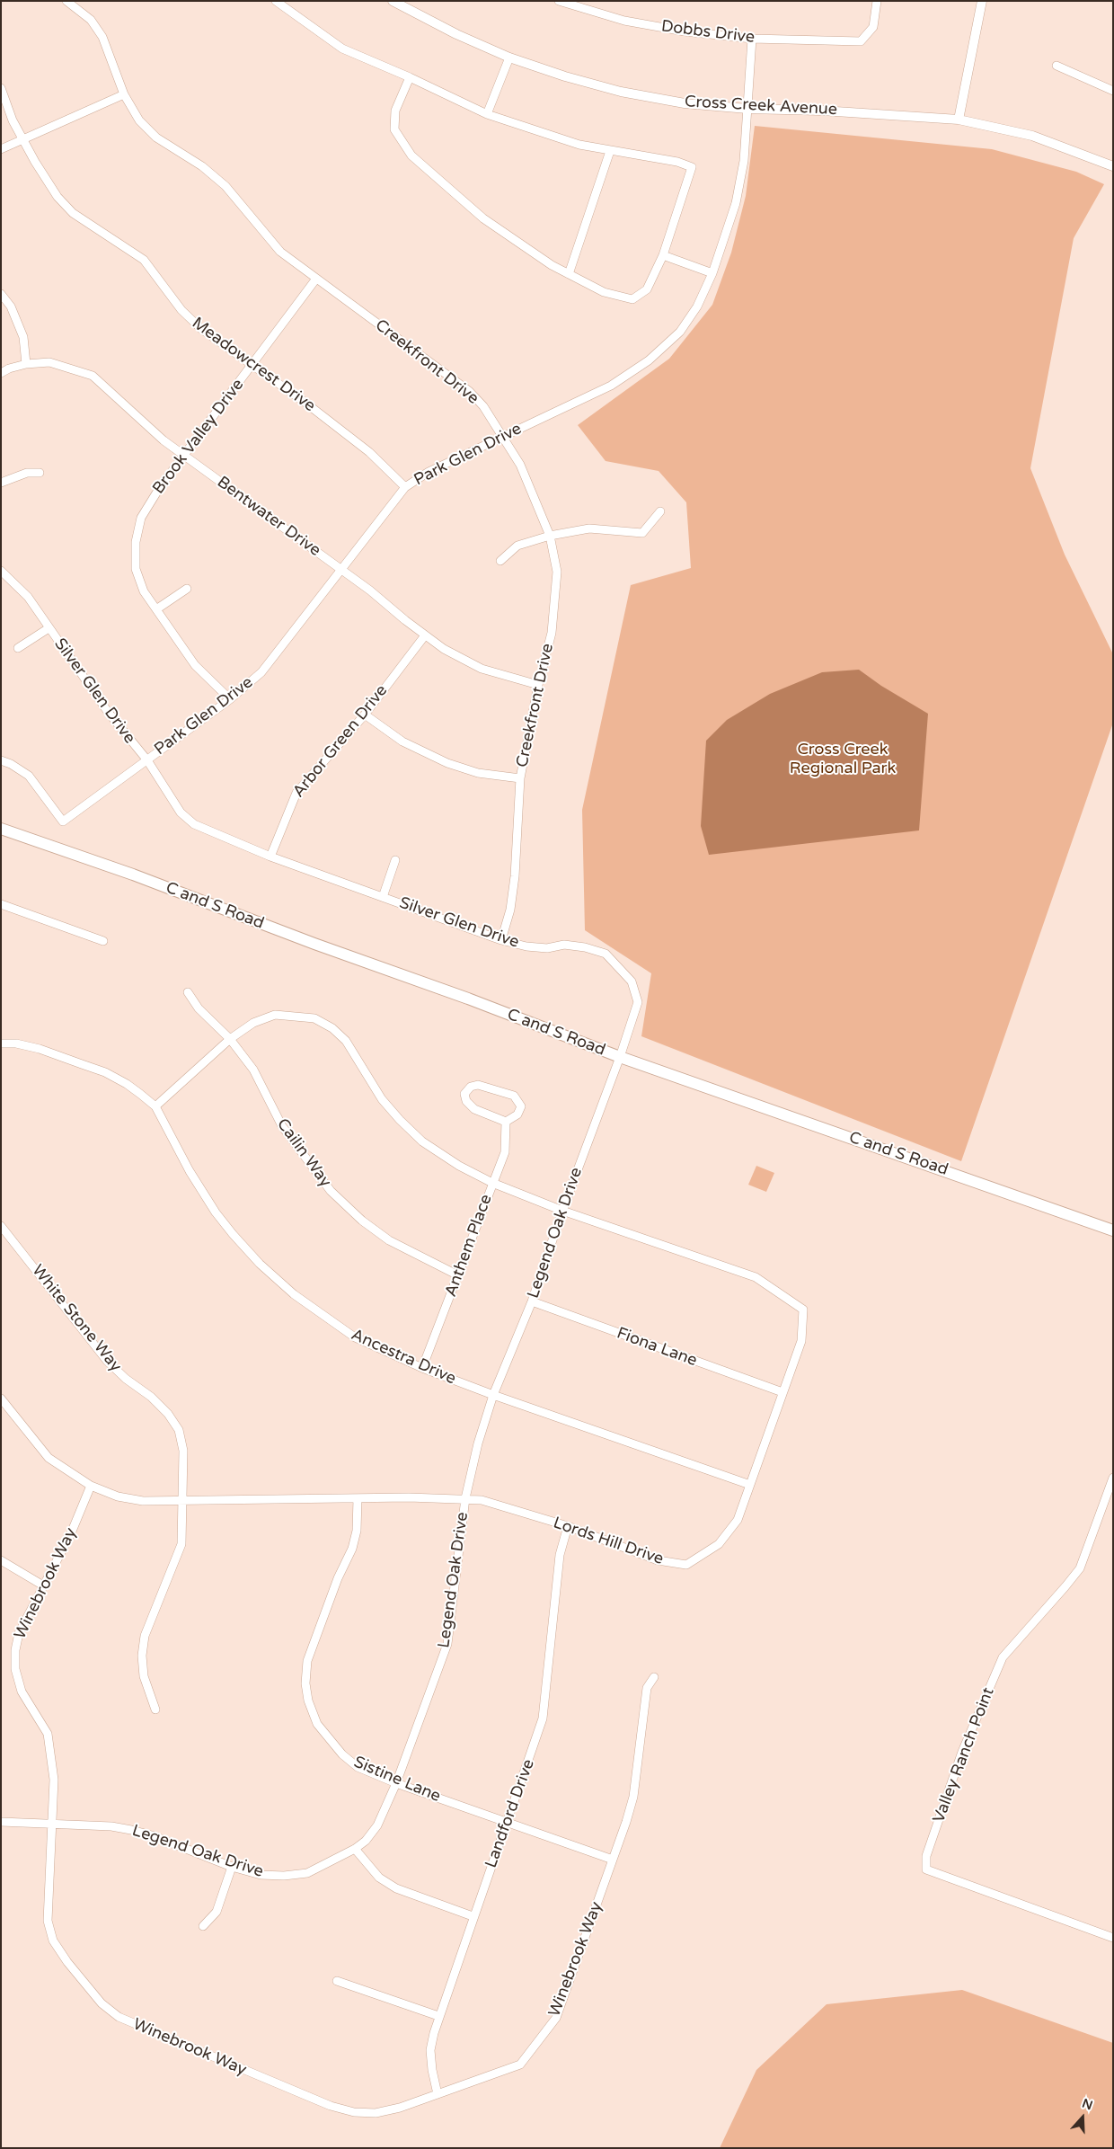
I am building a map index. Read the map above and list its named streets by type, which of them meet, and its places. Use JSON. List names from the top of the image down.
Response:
{
  "streets": {
    "main road": ["C and S Road"],
    "street": [
      "Dobbs Drive",
      "Cross Creek Avenue",
      "Creekfront Drive",
      "Meadowcrest Drive",
      "Brook Valley Drive",
      "Park Glen Drive",
      "Bentwater Drive",
      "Silver Glen Drive",
      "Arbor Green Drive",
      "Cailin Way",
      "Legend Oak Drive",
      "Anthem Place",
      "White Stone Way",
      "Fiona Lane",
      "Ancestra Drive",
      "Lords Hill Drive",
      "Winebrook Way",
      "Valley Ranch Point",
      "Sistine Lane",
      "Landford Drive"
    ]
  },
  "crossings": [
    ["Dobbs Drive", "Park Glen Drive"],
    ["Cross Creek Avenue", "Park Glen Drive"],
    ["Creekfront Drive", "Brook Valley Drive"],
    ["Creekfront Drive", "Park Glen Drive"],
    ["Creekfront Drive", "Bentwater Drive"],
    ["Creekfront Drive", "Silver Glen Drive"],
    ["Meadowcrest Drive", "Brook Valley Drive"],
    ["Meadowcrest Drive", "Park Glen Drive"],
    ["Brook Valley Drive", "Park Glen Drive"],
    ["Brook Valley Drive", "Bentwater Drive"],
    ["Park Glen Drive", "Bentwater Drive"],
    ["Park Glen Drive", "Silver Glen Drive"],
    ["Bentwater Drive", "Arbor Green Drive"],
    ["Silver Glen Drive", "Arbor Green Drive"],
    ["Silver Glen Drive", "C and S Road"],
    ["Silver Glen Drive", "Legend Oak Drive"],
    ["C and S Road", "Legend Oak Drive"],
    ["Cailin Way", "Anthem Place"],
    ["Legend Oak Drive", "Fiona Lane"],
    ["Legend Oak Drive", "Ancestra Drive"],
    ["Legend Oak Drive", "Lords Hill Drive"],
    ["Legend Oak Drive", "Winebrook Way"],
    ["Legend Oak Drive", "Sistine Lane"],
    ["Anthem Place", "Ancestra Drive"],
    ["White Stone Way", "Lords Hill Drive"],
    ["Fiona Lane", "Lords Hill Drive"],
    ["Ancestra Drive", "Lords Hill Drive"],
    ["Lords Hill Drive", "Sistine Lane"],
    ["Lords Hill Drive", "Landford Drive"],
    ["Winebrook Way", "Sistine Lane"],
    ["Winebrook Way", "Landford Drive"],
    ["Sistine Lane", "Landford Drive"]
  ],
  "parks": ["Cross Creek Regional Park"],
  "north": "top"
}
